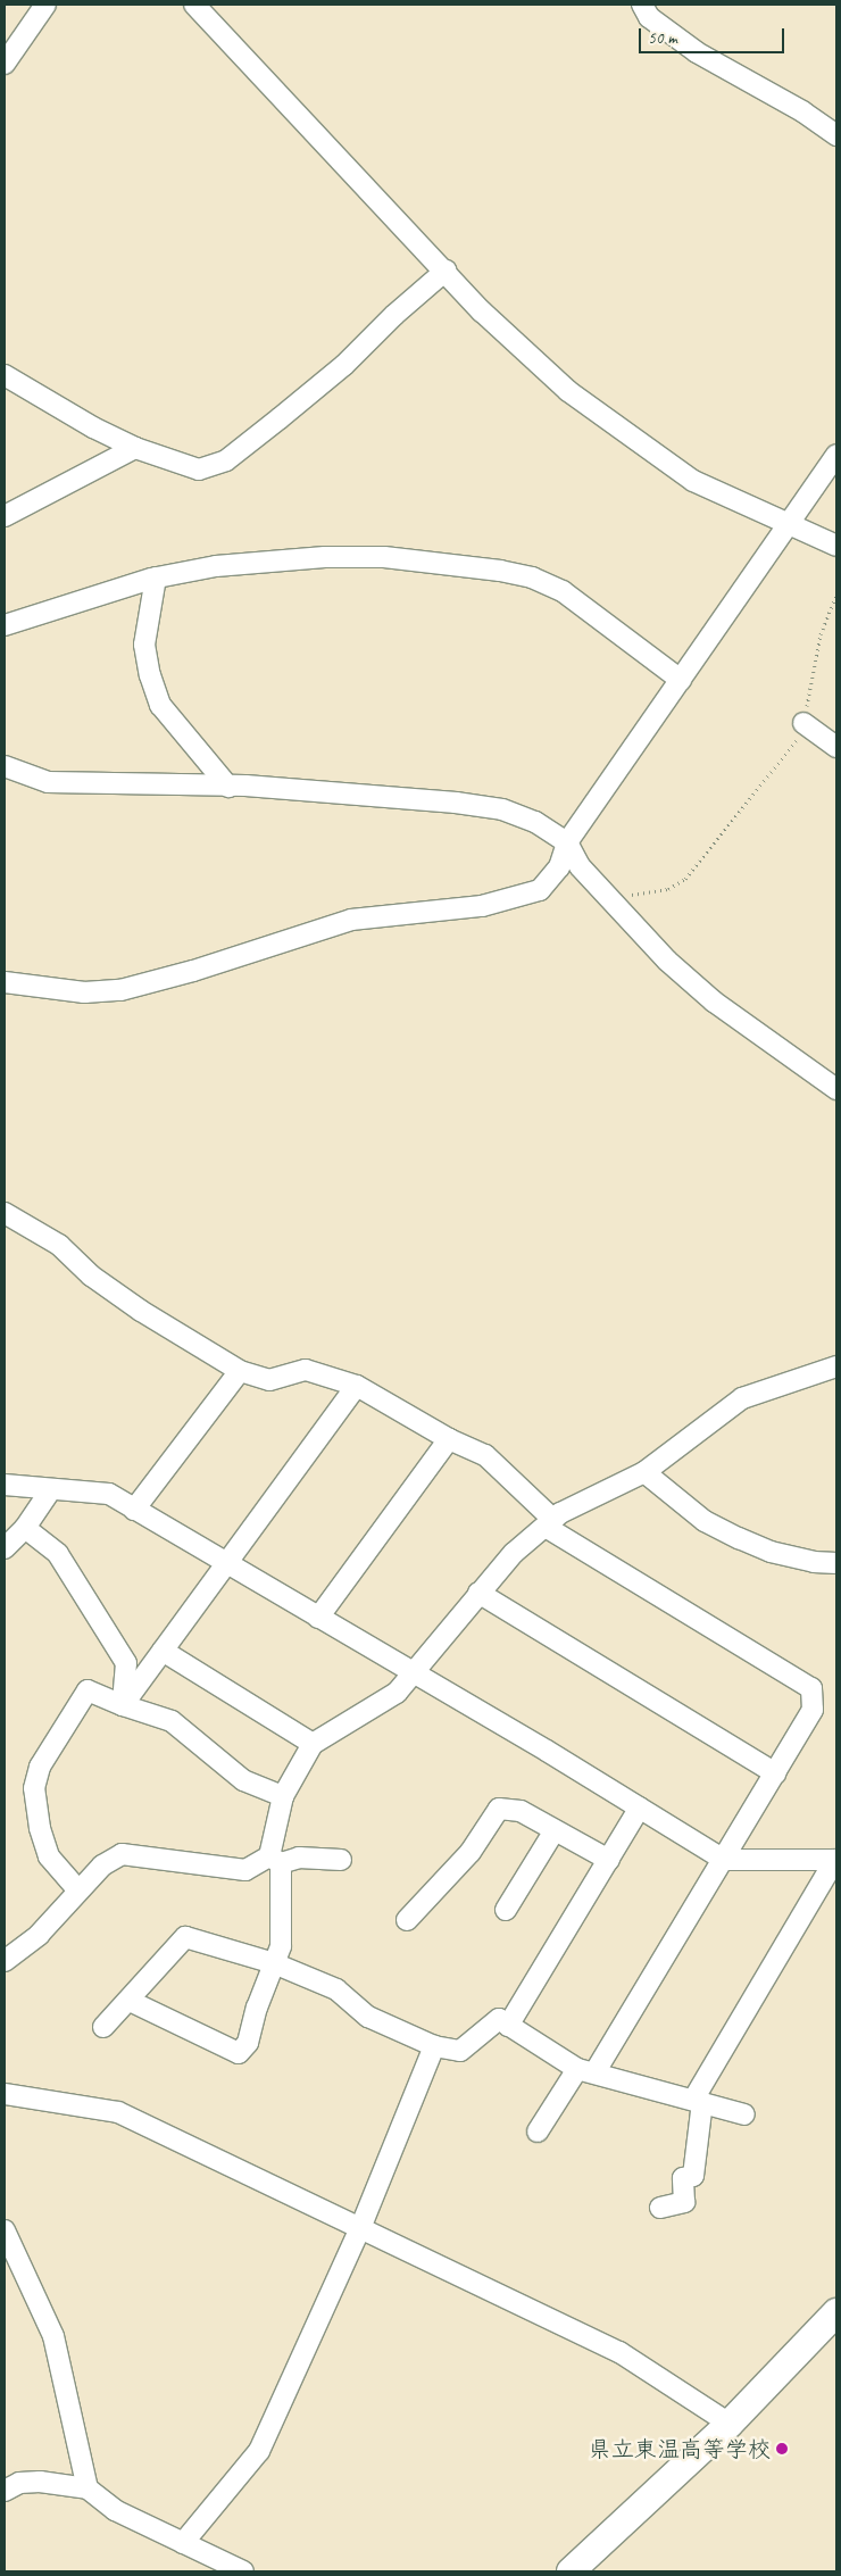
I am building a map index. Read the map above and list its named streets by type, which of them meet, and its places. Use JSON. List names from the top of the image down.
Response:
{
  "places": ["県立東温高等学校"],
  "scale_bar": "50 m"
}
